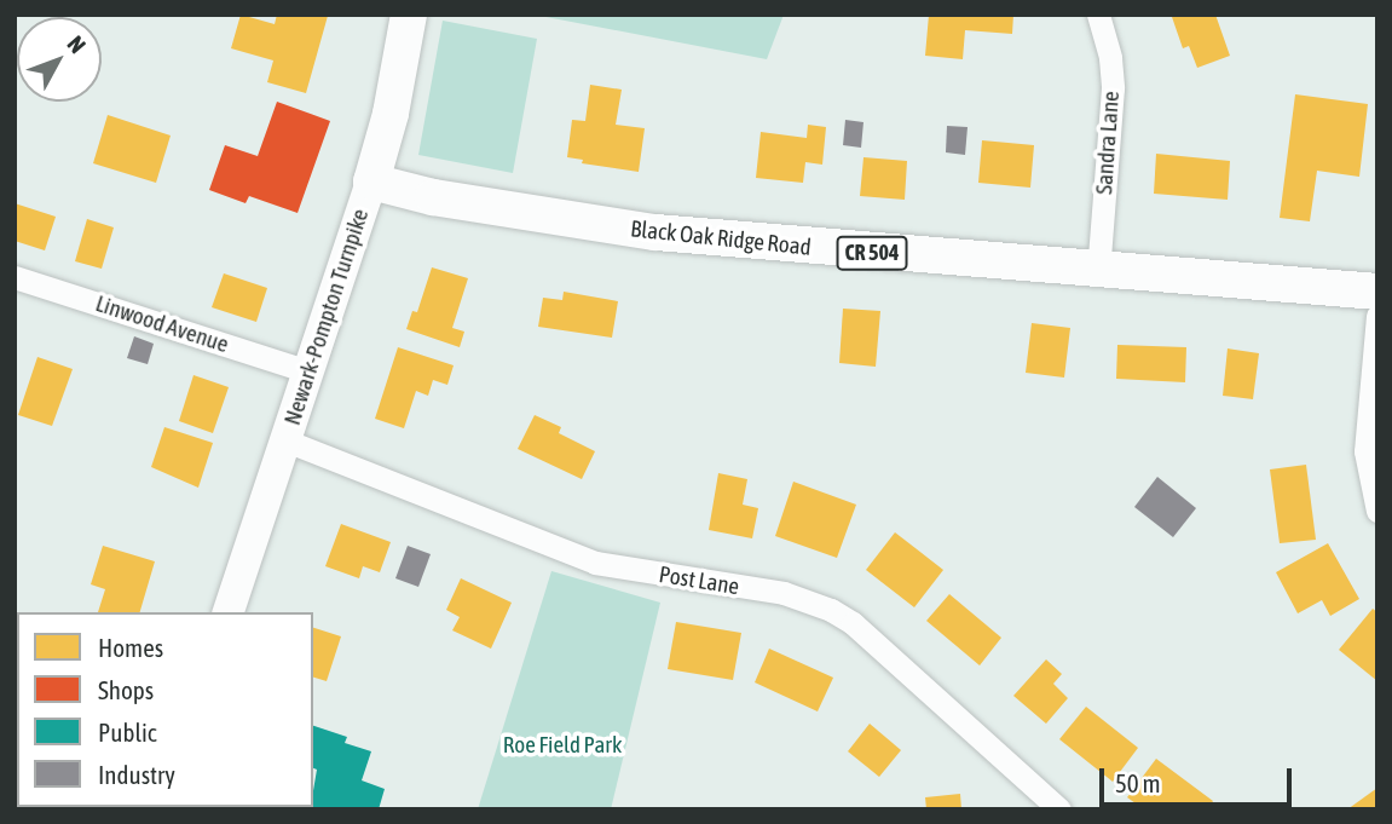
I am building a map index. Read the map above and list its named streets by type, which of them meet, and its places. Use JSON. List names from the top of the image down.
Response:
{
  "streets": {
    "main road": ["Black Oak Ridge Road", "CR 504", "Newark-Pompton Turnpike"],
    "street": ["Sandra Lane", "Linwood Avenue", "Post Lane"]
  },
  "crossings": [
    ["Sandra Lane", "Black Oak Ridge Road"],
    ["Black Oak Ridge Road", "Newark-Pompton Turnpike"],
    ["Newark-Pompton Turnpike", "Linwood Avenue"],
    ["Newark-Pompton Turnpike", "Post Lane"]
  ],
  "parks": ["Roe Field Park"],
  "legend": [
    "Homes",
    "Shops",
    "Public",
    "Industry"
  ],
  "scale_bar": "50 m",
  "north": "top right"
}
